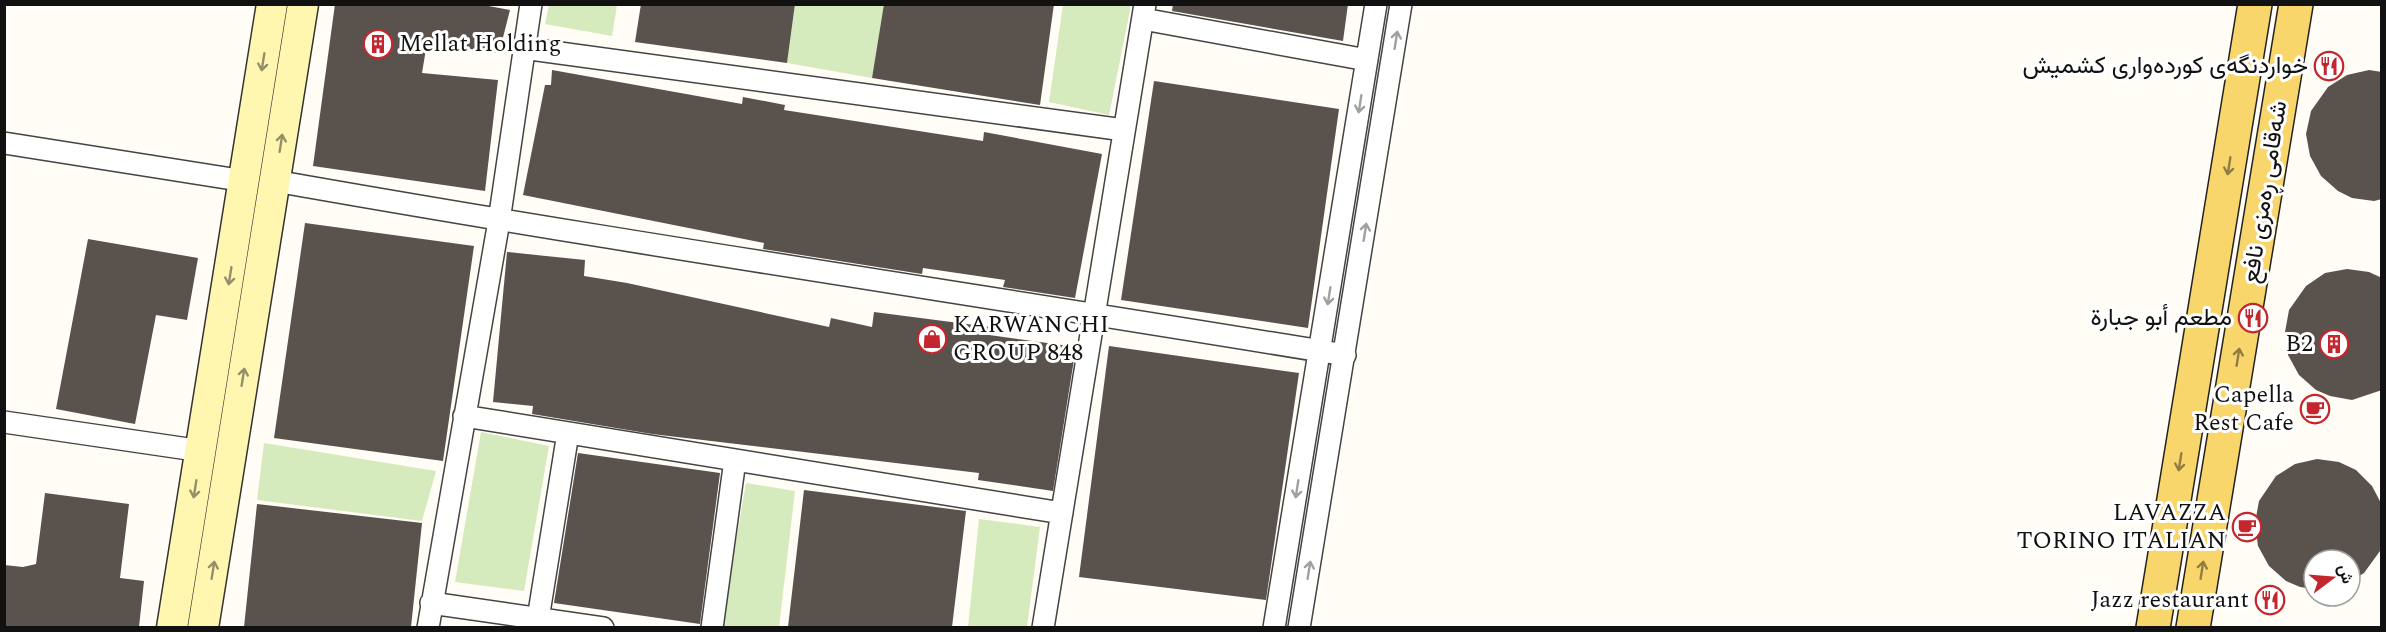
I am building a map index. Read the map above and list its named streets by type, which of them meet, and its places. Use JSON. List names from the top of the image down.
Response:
{
  "streets": {
    "main road": ["شەقامی ڕەمزی نافع"]
  },
  "places": {
    "building": ["Mellat Holding", "B2"],
    "restaurant": ["خواردنگەی کوردەواری کشمیش", "مطعم أبو جبارة", "Jazz restaurant"],
    "shop": ["KARWANCHI GROUP 848"],
    "cafe": ["Capella Rest Cafe", "LAVAZZA TORINO ITALIAN"]
  },
  "north": "right"
}
